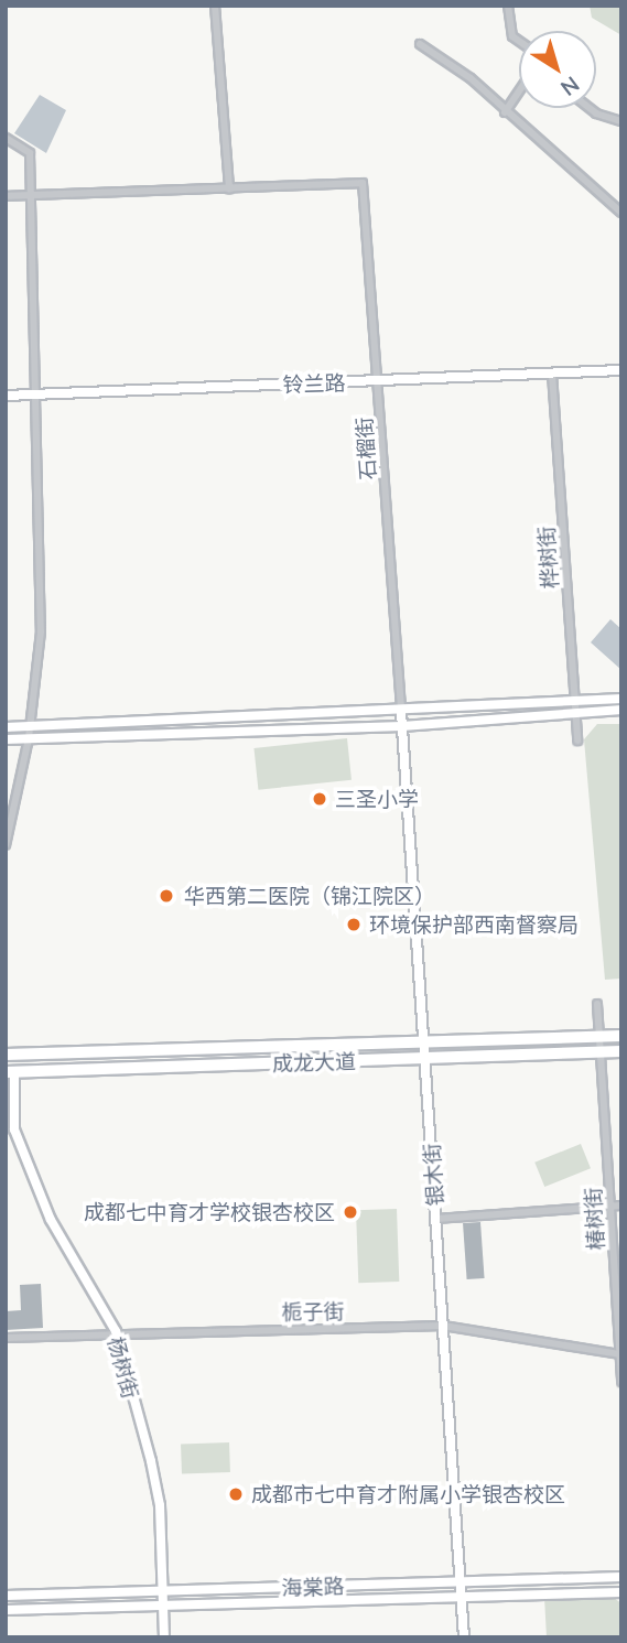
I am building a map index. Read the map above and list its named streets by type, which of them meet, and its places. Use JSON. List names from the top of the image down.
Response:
{
  "streets": {
    "highway": ["成龙大道"],
    "street": [
      "铃兰路",
      "石榴街",
      "桦树街",
      "银木街",
      "椿树街",
      "栀子街",
      "杨树街",
      "海棠路"
    ]
  },
  "crossings": [
    ["铃兰路", "石榴街"],
    ["铃兰路", "桦树街"],
    ["石榴街", "银木街"],
    ["成龙大道", "银木街"],
    ["成龙大道", "椿树街"],
    ["成龙大道", "杨树街"],
    ["银木街", "栀子街"],
    ["银木街", "海棠路"],
    ["椿树街", "栀子街"],
    ["栀子街", "杨树街"],
    ["杨树街", "海棠路"]
  ],
  "places": [
    "三圣小学",
    "华西第二医院（锦江院区）",
    "环境保护部西南督察局",
    "成都七中育才学校银杏校区",
    "成都市七中育才附属小学银杏校区"
  ],
  "north": "bottom right"
}
